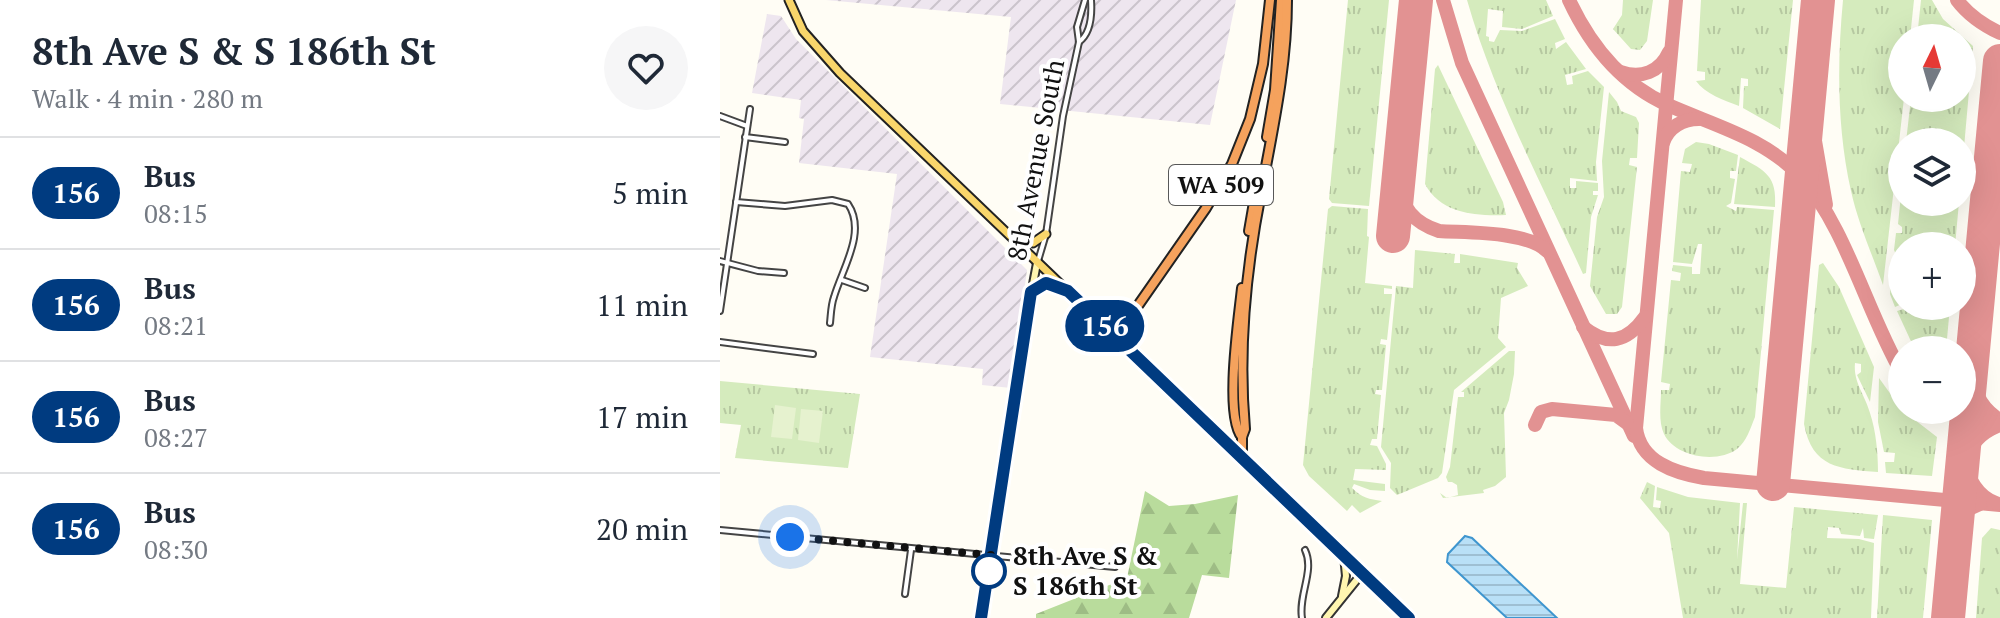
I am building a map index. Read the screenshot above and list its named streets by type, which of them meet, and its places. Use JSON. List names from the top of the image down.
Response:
{
  "streets": {
    "highway": ["WA 509"],
    "street": ["8th Avenue South"]
  },
  "places": ["8th Ave S & S 186th St"],
  "lines": ["bus line 156"],
  "north": "top",
  "page": {
    "heading": ["8th Ave S & S 186th St", "Walk · 4 min · 280 m"],
    "on_map": "156",
    "map_buttons": ["+", "−"],
    "list": [
      {
        "mark": "156",
        "name": "Bus",
        "note": "08:15",
        "value": "5 min"
      },
      {
        "mark": "156",
        "name": "Bus",
        "note": "08:21",
        "value": "11 min"
      },
      {
        "mark": "156",
        "name": "Bus",
        "note": "08:27",
        "value": "17 min"
      },
      {
        "mark": "156",
        "name": "Bus",
        "note": "08:30",
        "value": "20 min"
      }
    ]
  }
}
